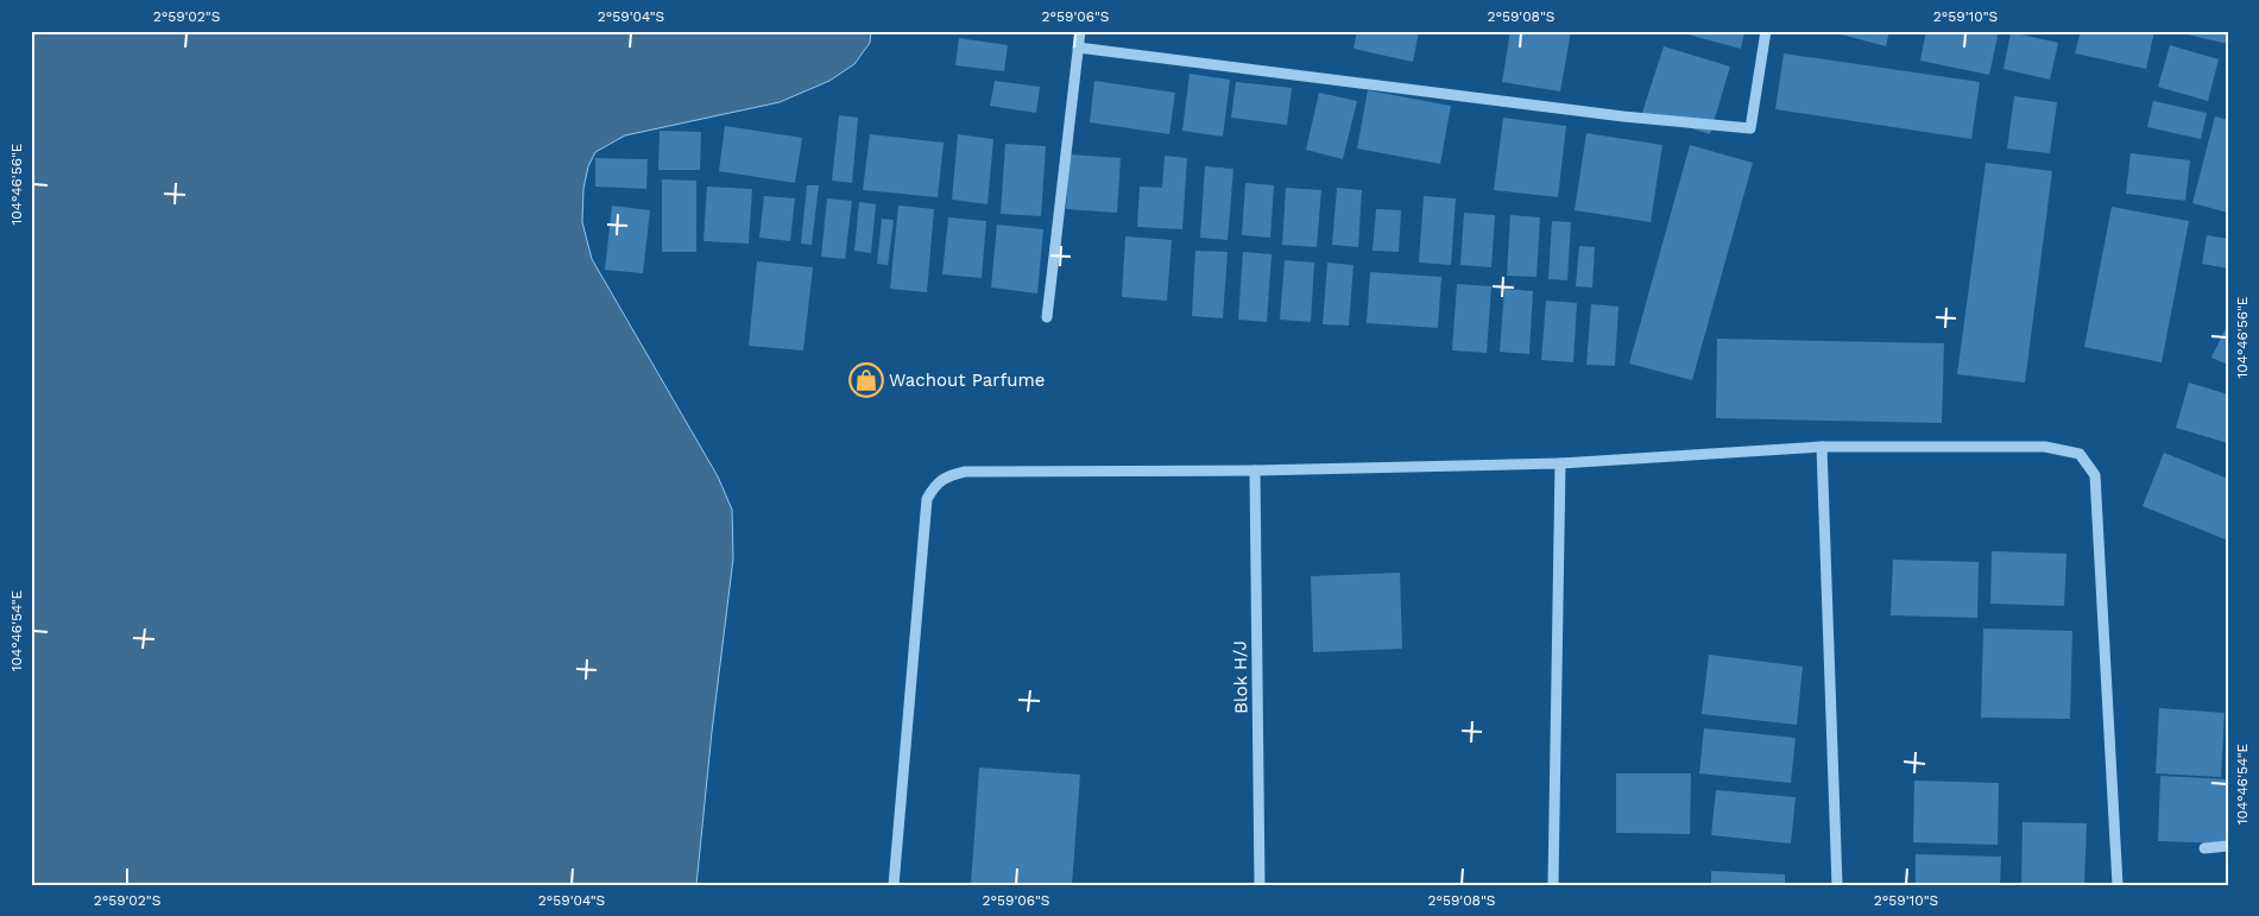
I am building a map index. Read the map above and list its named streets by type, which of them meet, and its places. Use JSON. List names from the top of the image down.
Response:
{
  "streets": {
    "street": ["Blok H/J"]
  },
  "places": {
    "shop": ["Wachout Parfume"]
  },
  "coordinates": [
    "2°59'02\"S",
    "2°59'04\"S",
    "2°59'06\"S",
    "2°59'08\"S",
    "2°59'10\"S",
    "104°46'56\"E",
    "104°46'54\"E"
  ]
}
